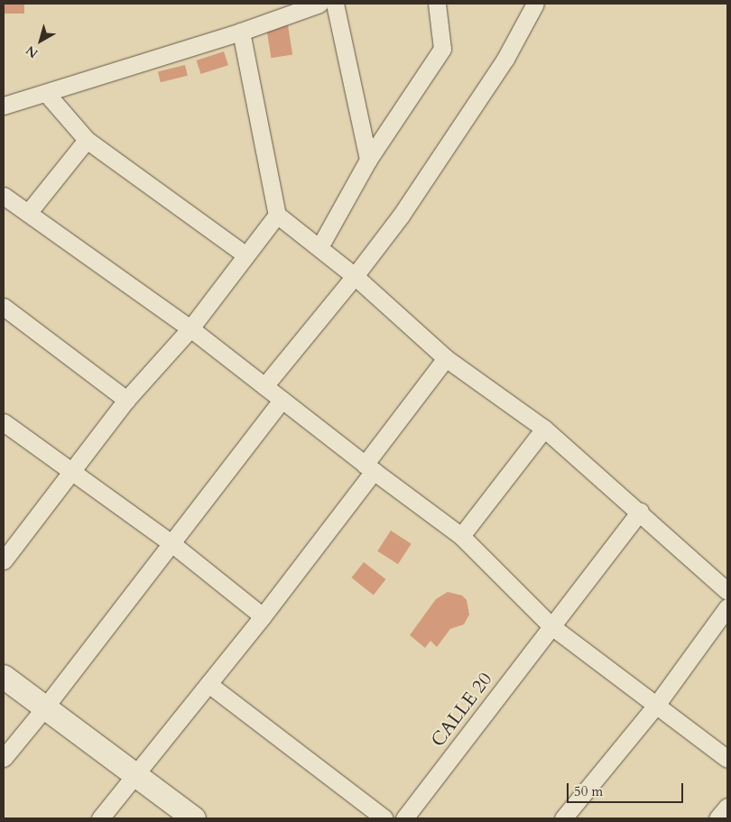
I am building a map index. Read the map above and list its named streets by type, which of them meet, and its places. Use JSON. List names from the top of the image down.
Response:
{
  "streets": {
    "street": ["CALLE 20"]
  },
  "scale_bar": "50 m",
  "north": "bottom left"
}
